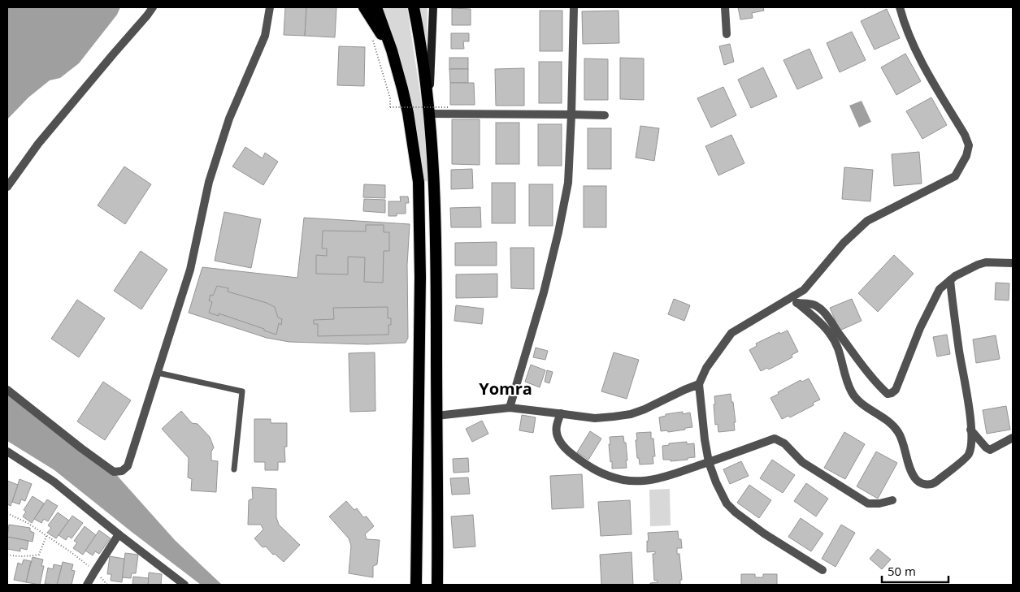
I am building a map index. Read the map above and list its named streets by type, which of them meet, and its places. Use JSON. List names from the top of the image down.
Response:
{
  "districts": ["Yomra"],
  "scale_bar": "50 m"
}
